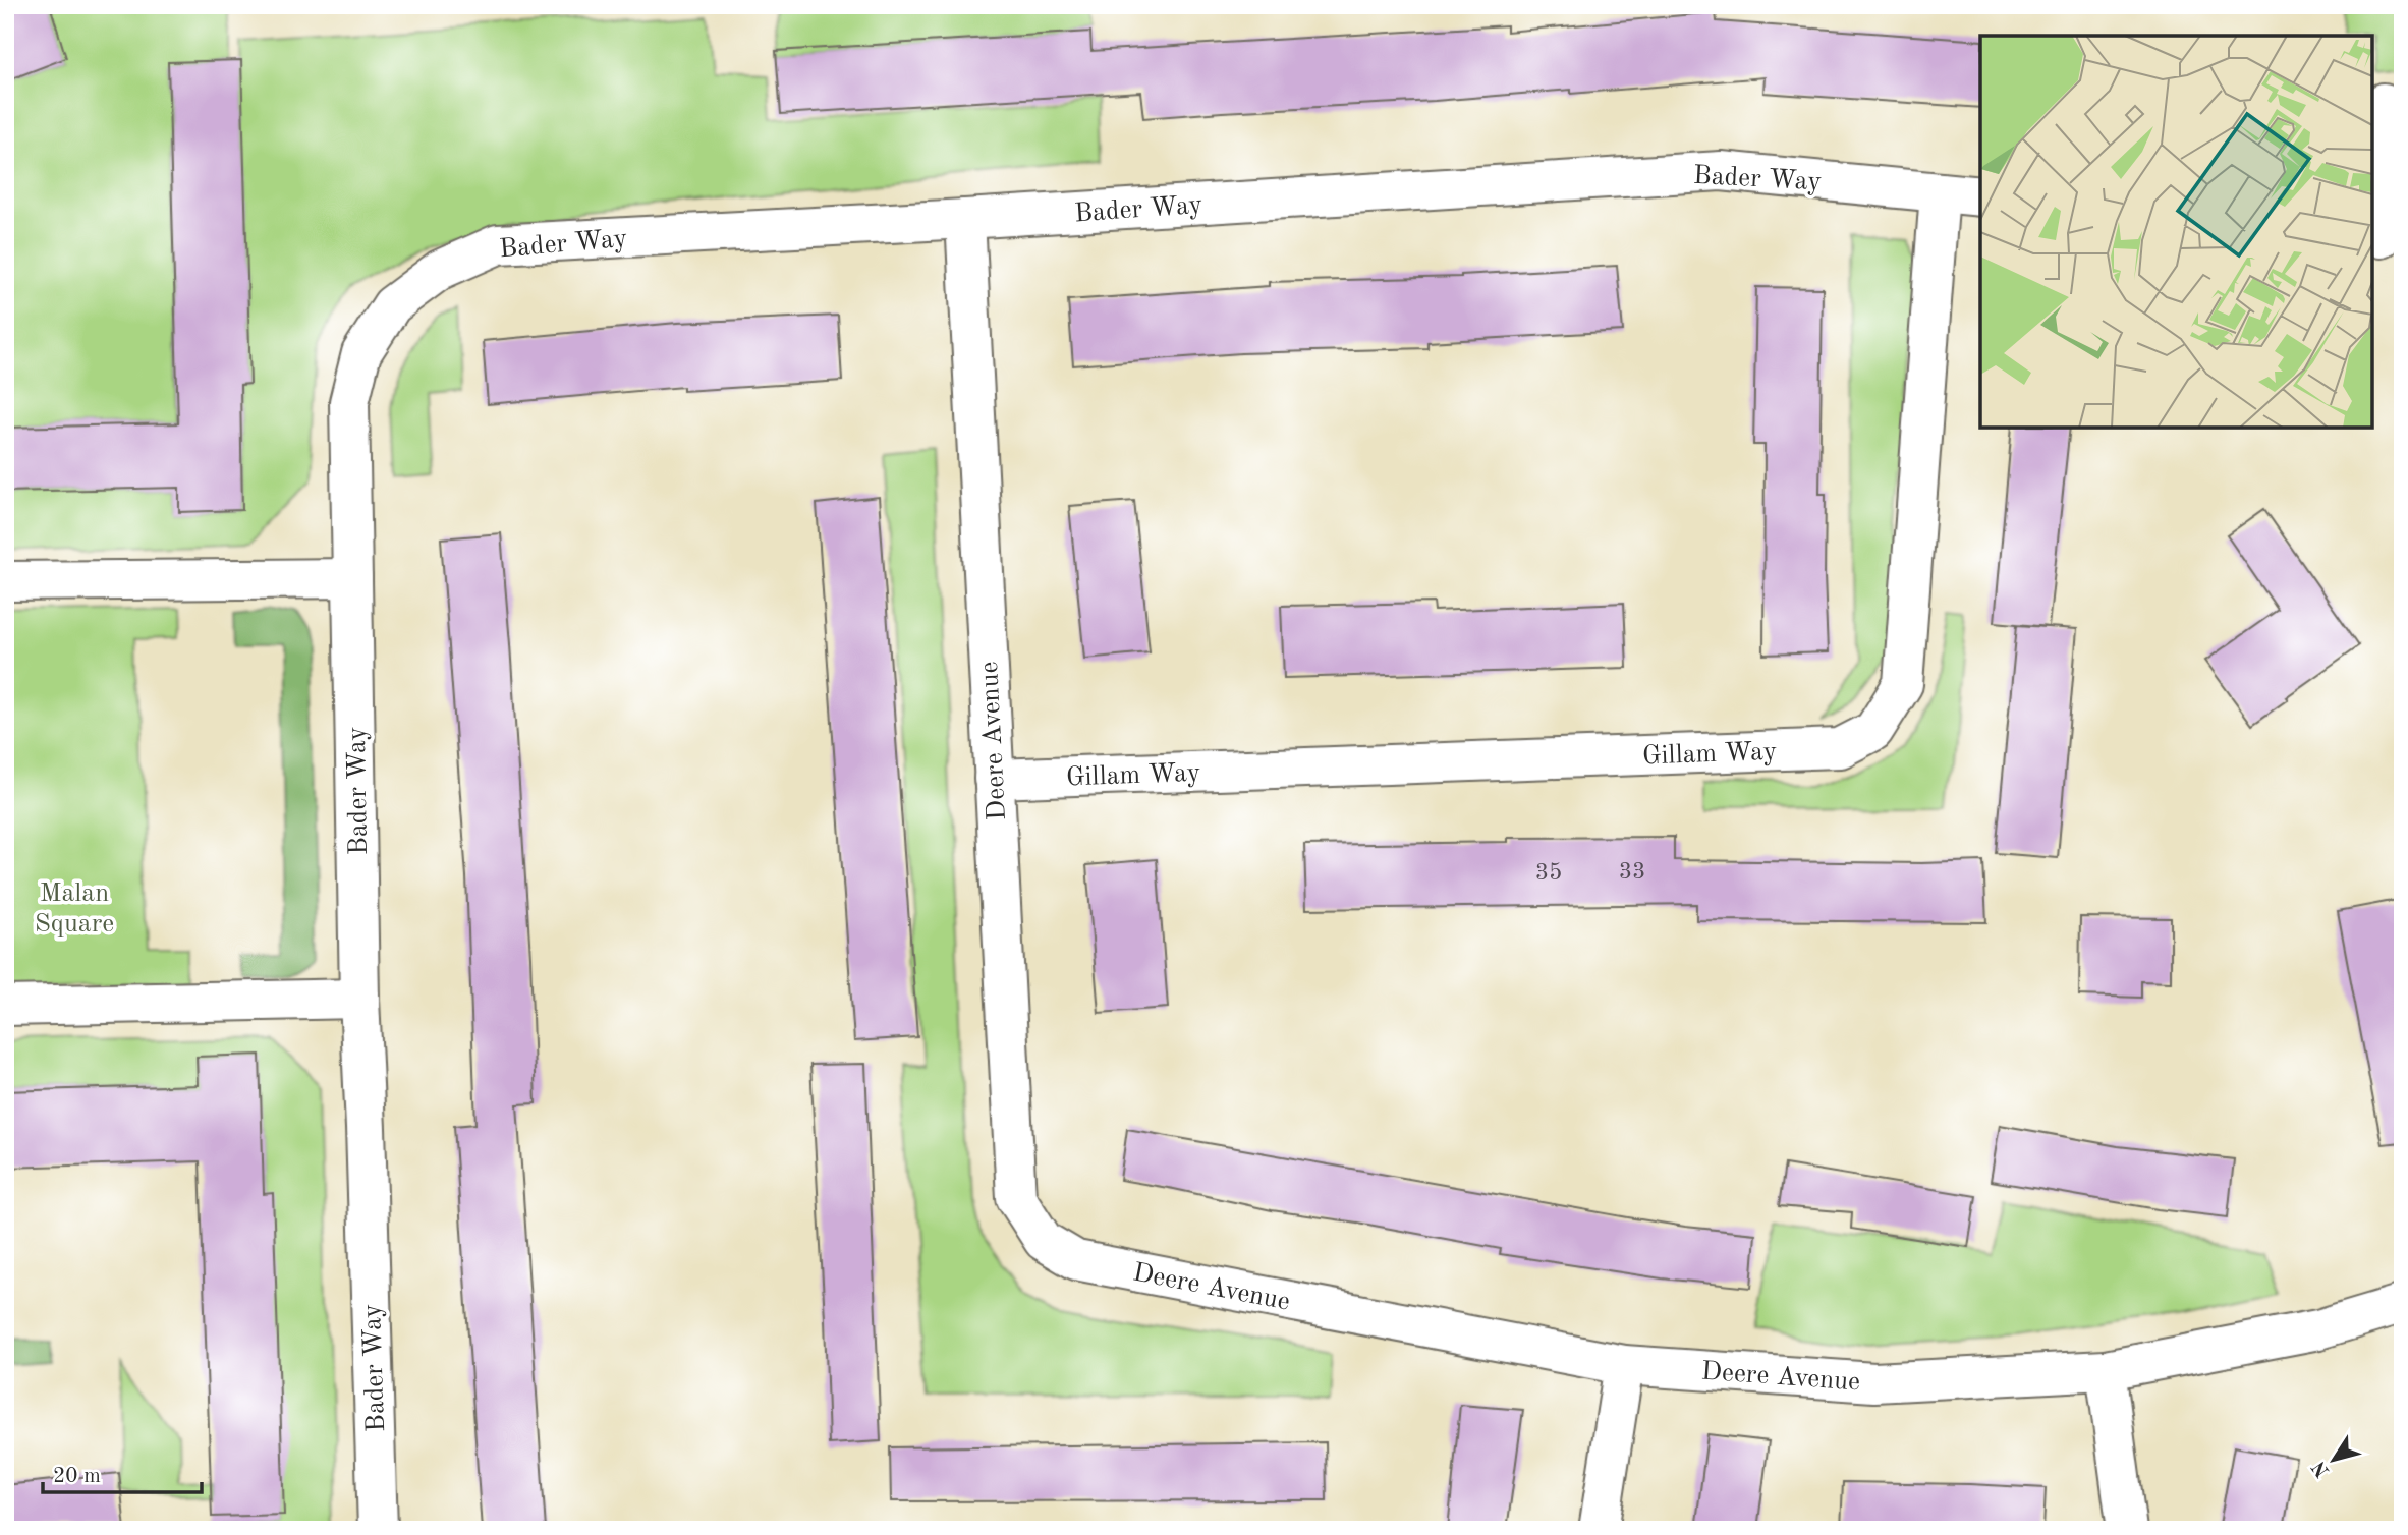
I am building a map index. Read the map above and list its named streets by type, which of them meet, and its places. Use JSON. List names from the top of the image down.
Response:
{
  "streets": {
    "street": ["Bader Way", "Deere Avenue", "Gillam Way"]
  },
  "crossings": [
    ["Bader Way", "Deere Avenue"],
    ["Bader Way", "Gillam Way"],
    ["Deere Avenue", "Gillam Way"]
  ],
  "parks": ["Malan Square"],
  "house_numbers": ["33", "35"],
  "scale_bar": "20 m",
  "north": "bottom left"
}
